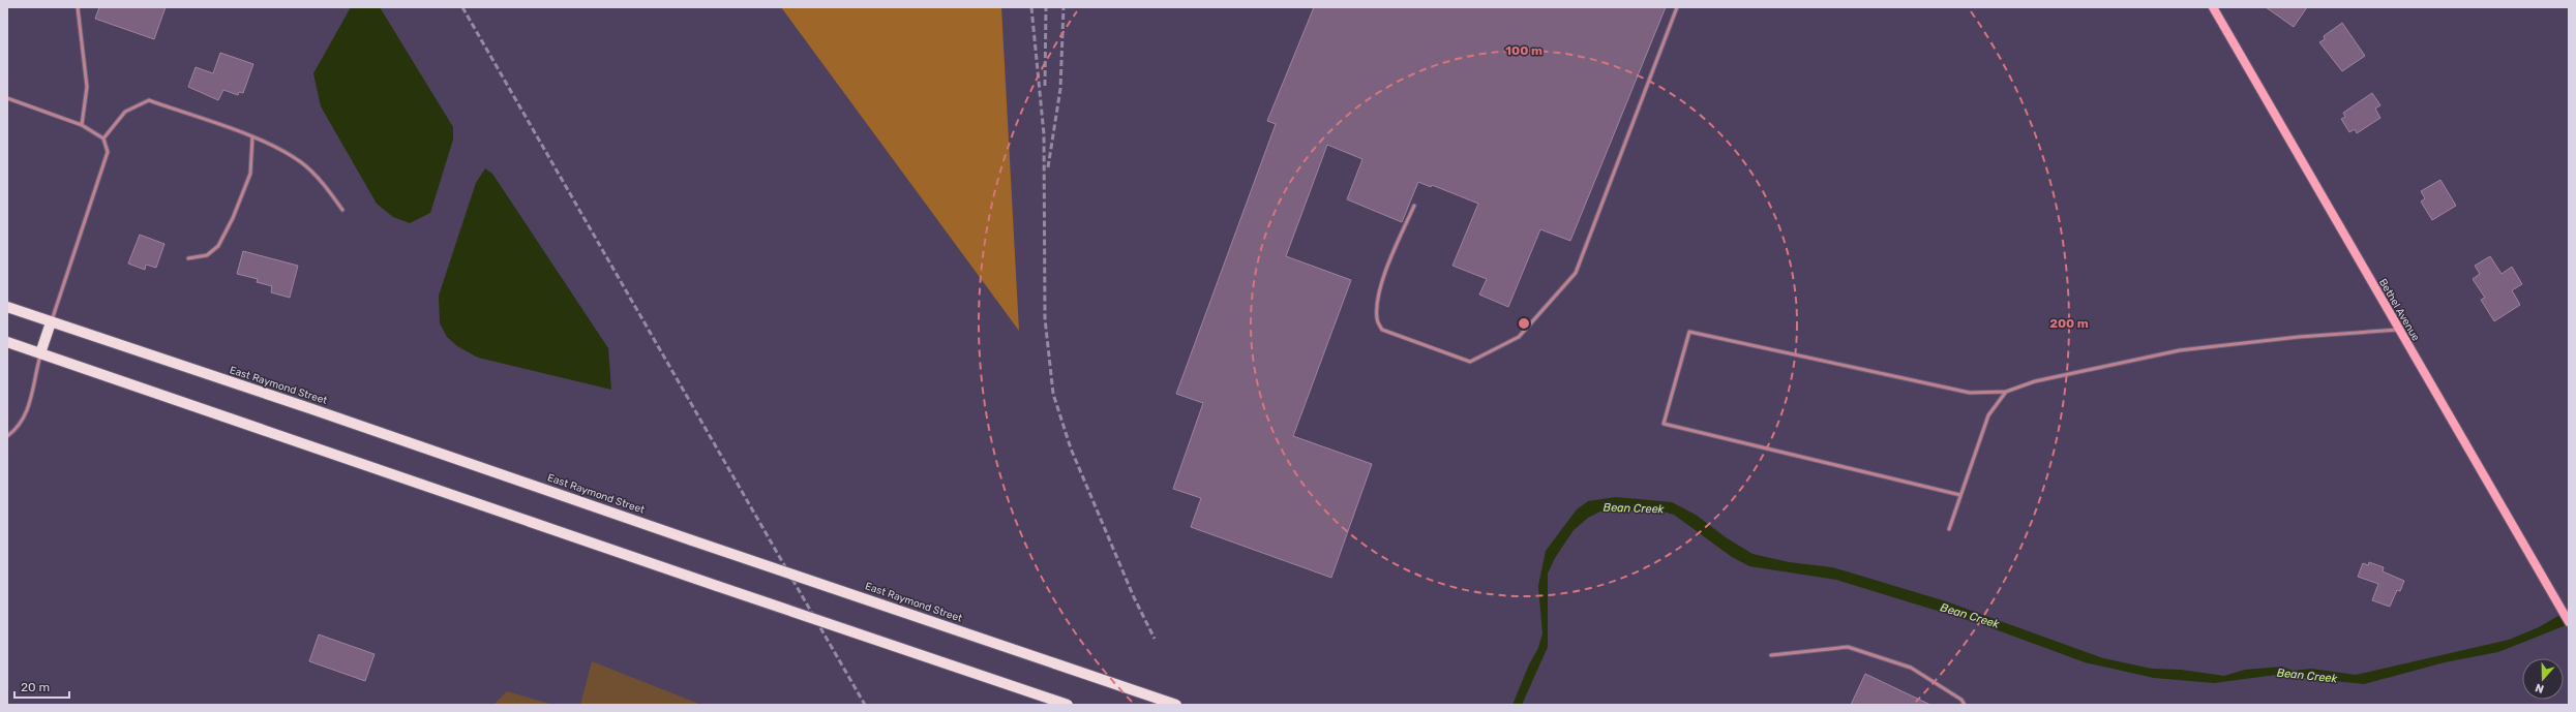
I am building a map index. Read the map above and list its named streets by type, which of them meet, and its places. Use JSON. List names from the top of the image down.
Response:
{
  "streets": {
    "main road": ["East Raymond Street"],
    "street": ["Bethel Avenue"]
  },
  "water": ["Bean Creek"],
  "scale_bar": "20 m",
  "north": "bottom",
  "rings": ["100 m", "200 m"]
}
